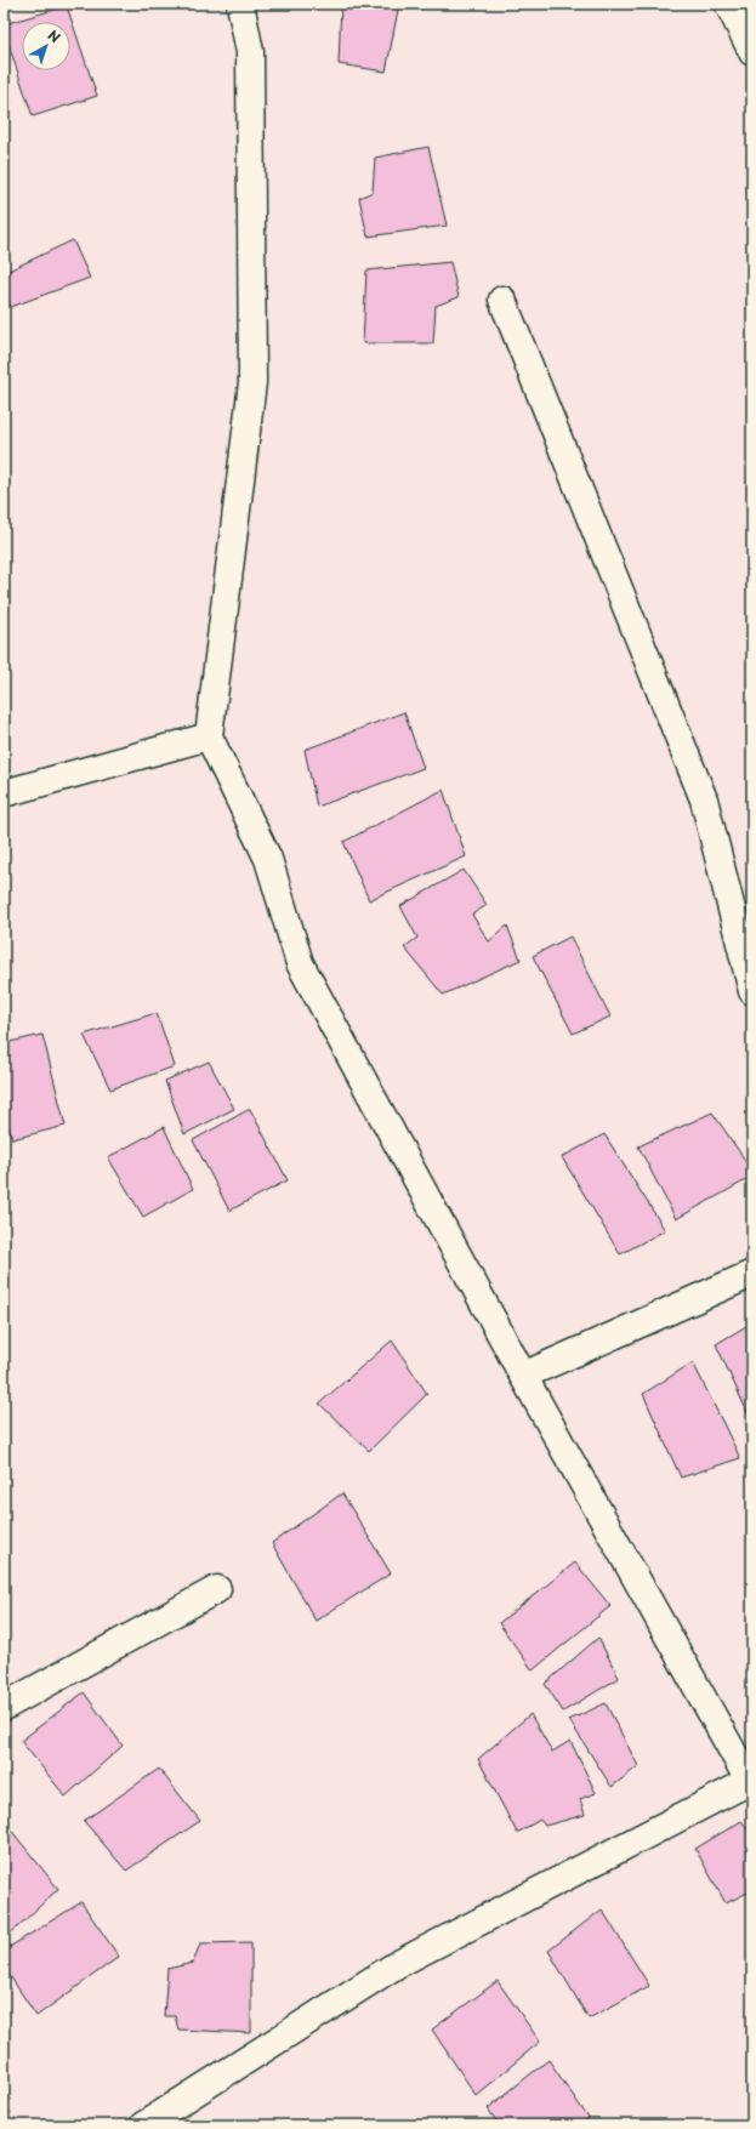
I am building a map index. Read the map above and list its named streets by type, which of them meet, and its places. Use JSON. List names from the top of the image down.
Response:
{
  "north": "top right"
}
